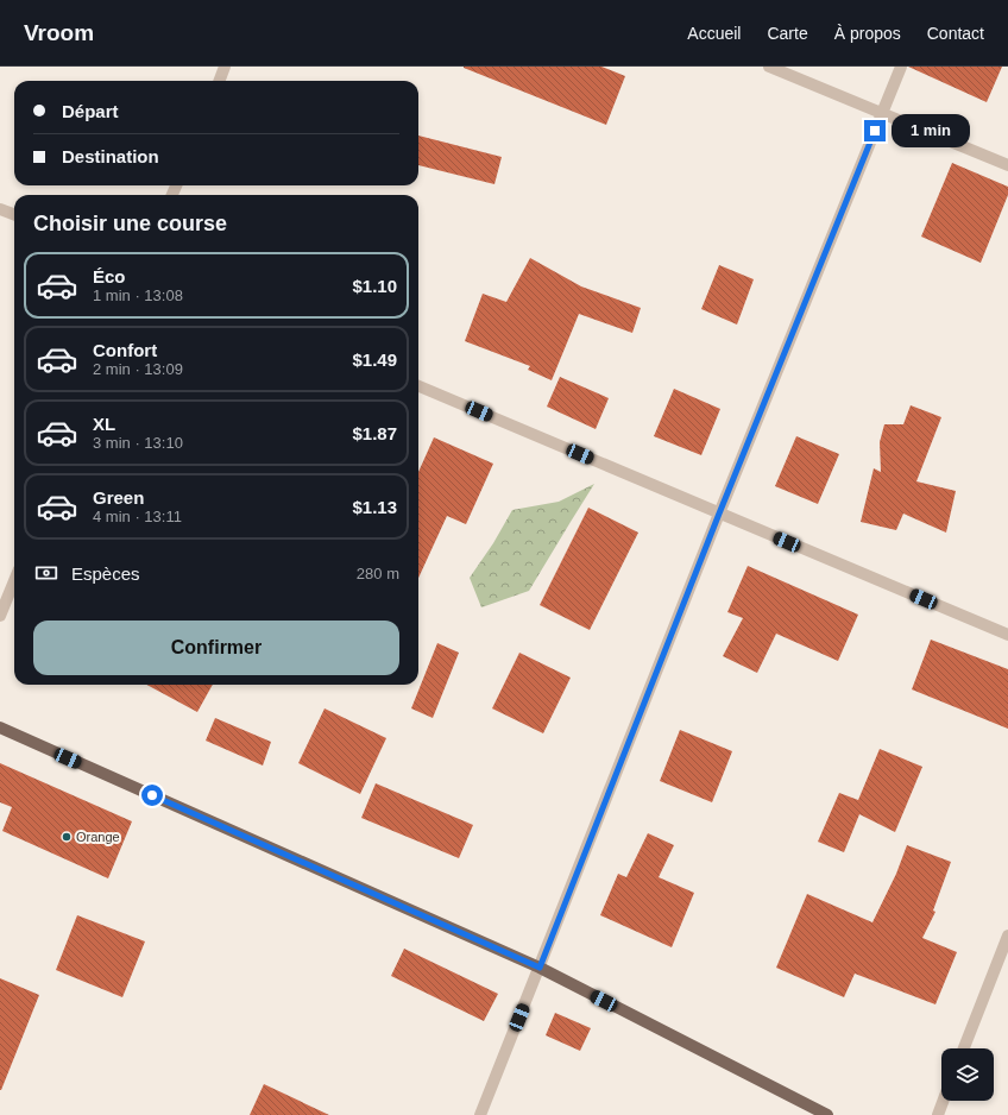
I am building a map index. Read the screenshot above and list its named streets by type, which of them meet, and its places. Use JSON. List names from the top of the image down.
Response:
{
  "places": ["Orange"],
  "page": {
    "header": "Vroom",
    "nav": [
      "Accueil",
      "Carte",
      "À propos",
      "Contact"
    ],
    "banner": ["Départ", "Destination"],
    "bubble": "1 min",
    "heading": "Choisir une course",
    "list": [
      {
        "name": "Éco",
        "note": "1 min · 13:08",
        "value": "$1.10"
      },
      {
        "name": "Confort",
        "note": "2 min · 13:09",
        "value": "$1.49"
      },
      {
        "name": "XL",
        "note": "3 min · 13:10",
        "value": "$1.87"
      },
      {
        "name": "Green",
        "note": "4 min · 13:11",
        "value": "$1.13"
      }
    ],
    "pay": ["Espèces", "280 m"],
    "buttons": "Confirmer"
  }
}
